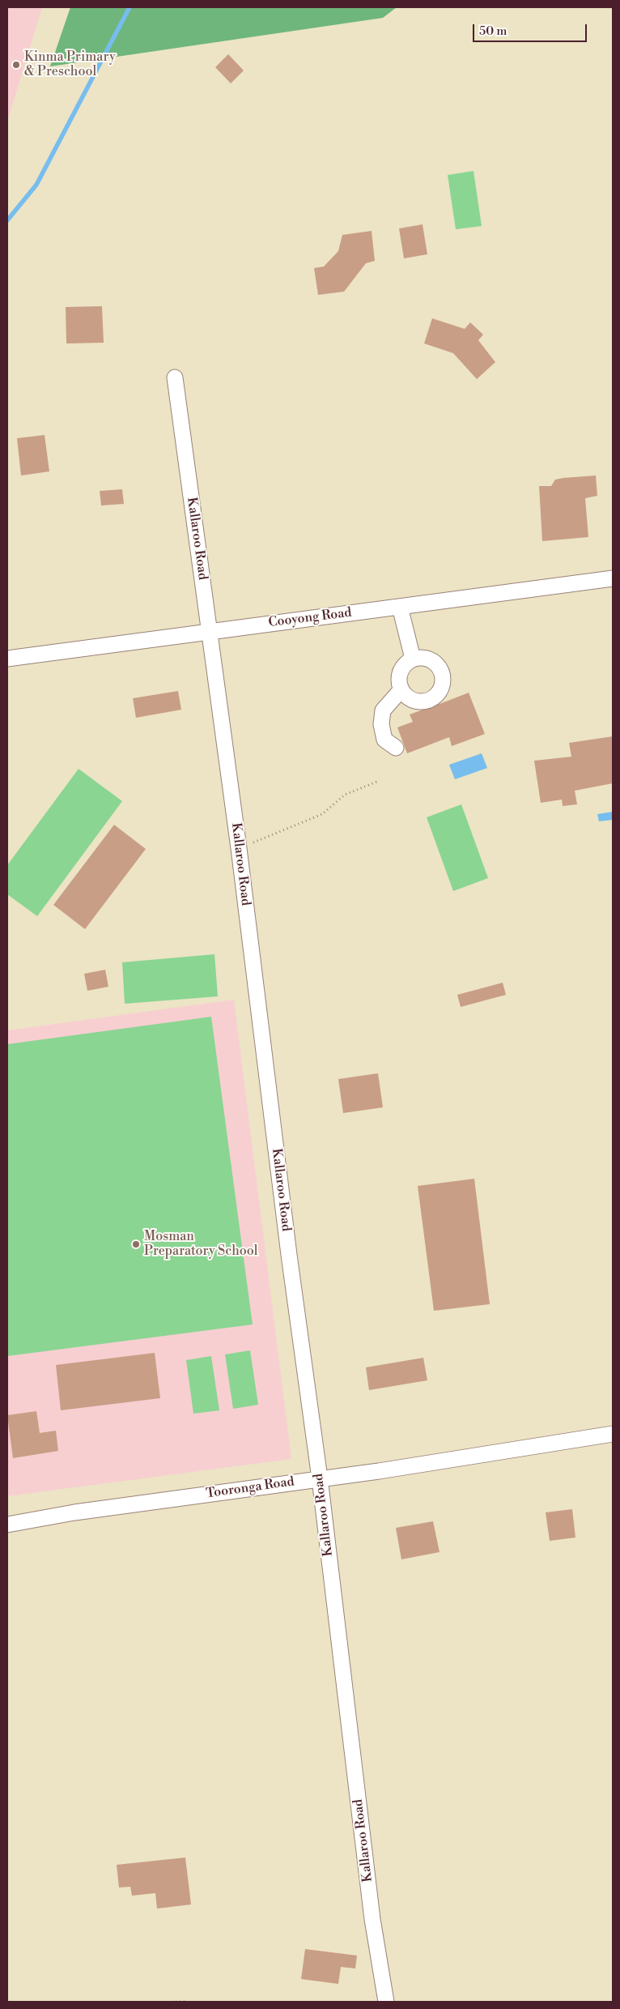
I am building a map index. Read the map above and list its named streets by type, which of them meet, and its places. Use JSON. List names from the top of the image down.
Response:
{
  "streets": {
    "street": ["Kallaroo Road", "Cooyong Road", "Tooronga Road"]
  },
  "crossings": [
    ["Kallaroo Road", "Cooyong Road"],
    ["Kallaroo Road", "Tooronga Road"]
  ],
  "places": ["Kinma Primary & Preschool", "Mosman Preparatory School"],
  "scale_bar": "50 m"
}
